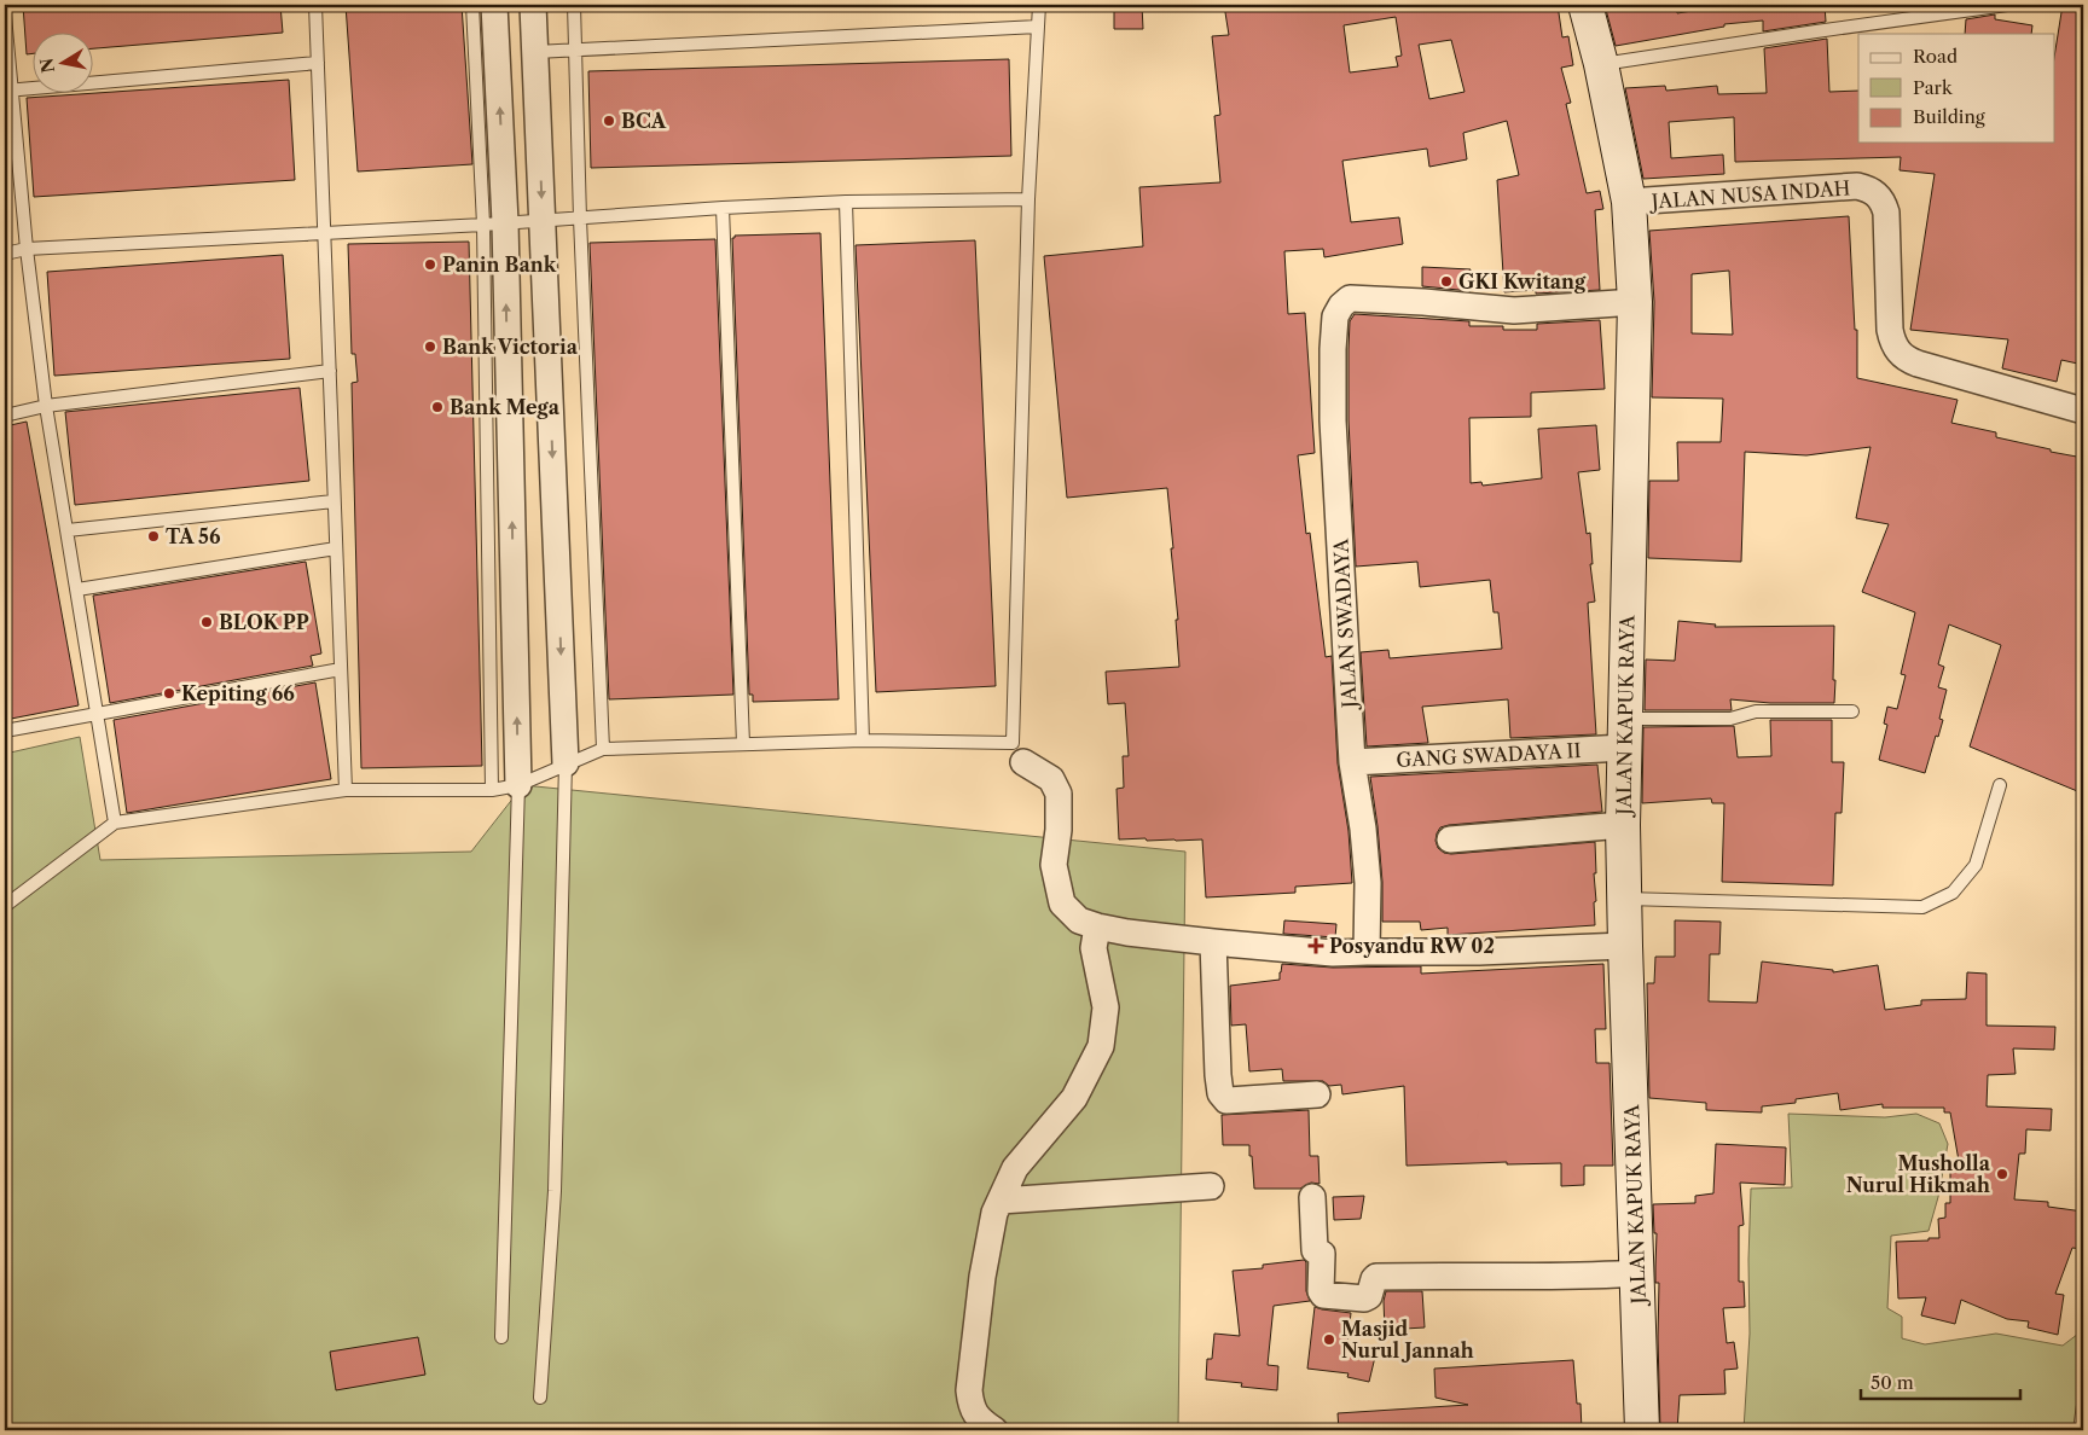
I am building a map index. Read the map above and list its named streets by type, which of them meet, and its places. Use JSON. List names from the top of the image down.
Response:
{
  "streets": {
    "main road": ["JALAN KAPUK RAYA"],
    "street": ["JALAN NUSA INDAH", "JALAN SWADAYA", "GANG SWADAYA II"]
  },
  "crossings": [
    ["JALAN NUSA INDAH", "JALAN KAPUK RAYA"],
    ["JALAN SWADAYA", "JALAN KAPUK RAYA"],
    ["JALAN SWADAYA", "GANG SWADAYA II"],
    ["JALAN KAPUK RAYA", "GANG SWADAYA II"]
  ],
  "places": {
    "other": [
      "BCA",
      "Panin Bank",
      "GKI Kwitang",
      "Bank Victoria",
      "Bank Mega",
      "TA 56",
      "BLOK PP",
      "Kepiting 66",
      "Musholla Nurul Hikmah",
      "Masjid Nurul Jannah"
    ],
    "health": ["Posyandu RW 02"]
  },
  "legend": ["Road", "Park", "Building"],
  "scale_bar": "50 m",
  "north": "left"
}
